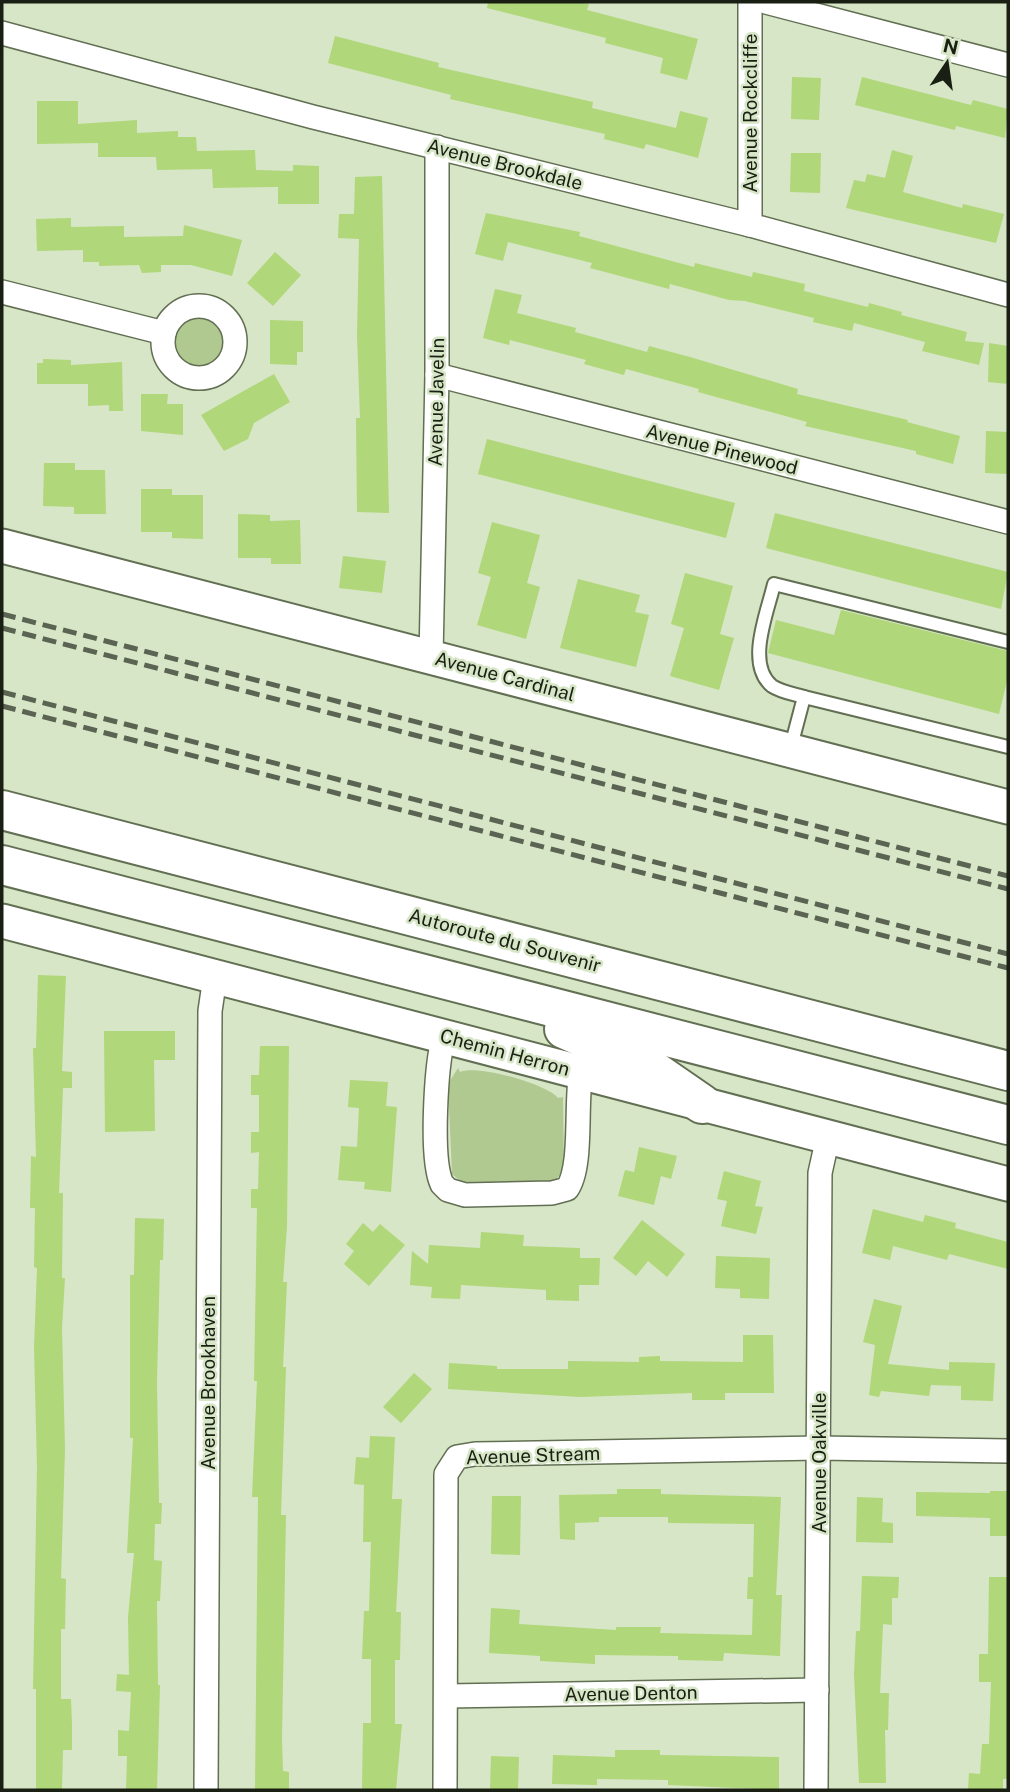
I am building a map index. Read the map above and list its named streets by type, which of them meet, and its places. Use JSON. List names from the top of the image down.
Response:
{
  "streets": {
    "highway": ["Autoroute du Souvenir"],
    "main road": ["Avenue Cardinal", "Chemin Herron"],
    "street": [
      "Avenue Rockcliffe",
      "Avenue Brookdale",
      "Avenue Javelin",
      "Avenue Pinewood",
      "Avenue Brookhaven",
      "Avenue Stream",
      "Avenue Oakville",
      "Avenue Denton"
    ]
  },
  "crossings": [
    ["Avenue Rockcliffe", "Avenue Brookdale"],
    ["Avenue Brookdale", "Avenue Javelin"],
    ["Avenue Javelin", "Avenue Pinewood"],
    ["Avenue Javelin", "Avenue Cardinal"],
    ["Chemin Herron", "Avenue Brookhaven"],
    ["Chemin Herron", "Avenue Oakville"],
    ["Avenue Stream", "Avenue Oakville"],
    ["Avenue Stream", "Avenue Denton"],
    ["Avenue Oakville", "Avenue Denton"]
  ],
  "north": "top"
}
